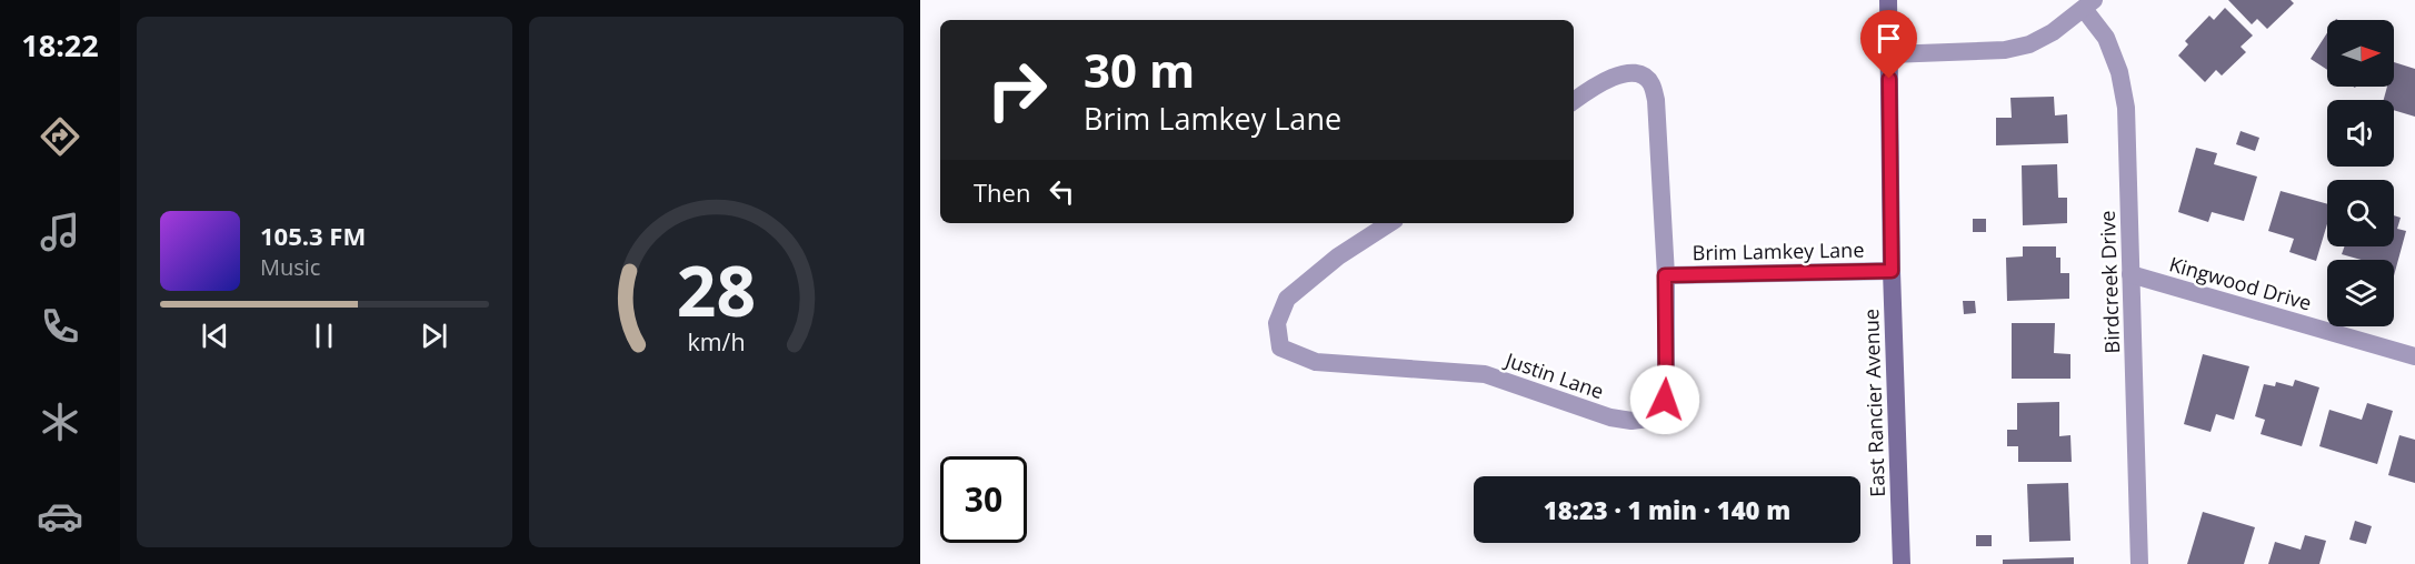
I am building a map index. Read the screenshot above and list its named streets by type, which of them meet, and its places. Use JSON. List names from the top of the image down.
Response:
{
  "streets": {
    "main road": ["East Rancier Avenue"],
    "street": [
      "Brim Lamkey Lane",
      "Birdcreek Drive",
      "Kingwood Drive",
      "Justin Lane"
    ]
  },
  "crossings": [
    ["Brim Lamkey Lane", "Justin Lane"],
    ["Brim Lamkey Lane", "East Rancier Avenue"],
    ["Birdcreek Drive", "Kingwood Drive"]
  ],
  "north": "right",
  "page": {
    "tabs": "18:22",
    "turn": ["30 m", "Brim Lamkey Lane"],
    "then": "Then",
    "song": ["105.3 FM", "Music"],
    "limit": "30",
    "trip": "18:23 · 1 min · 140 m",
    "gauge": ["28", "km/h"]
  }
}
